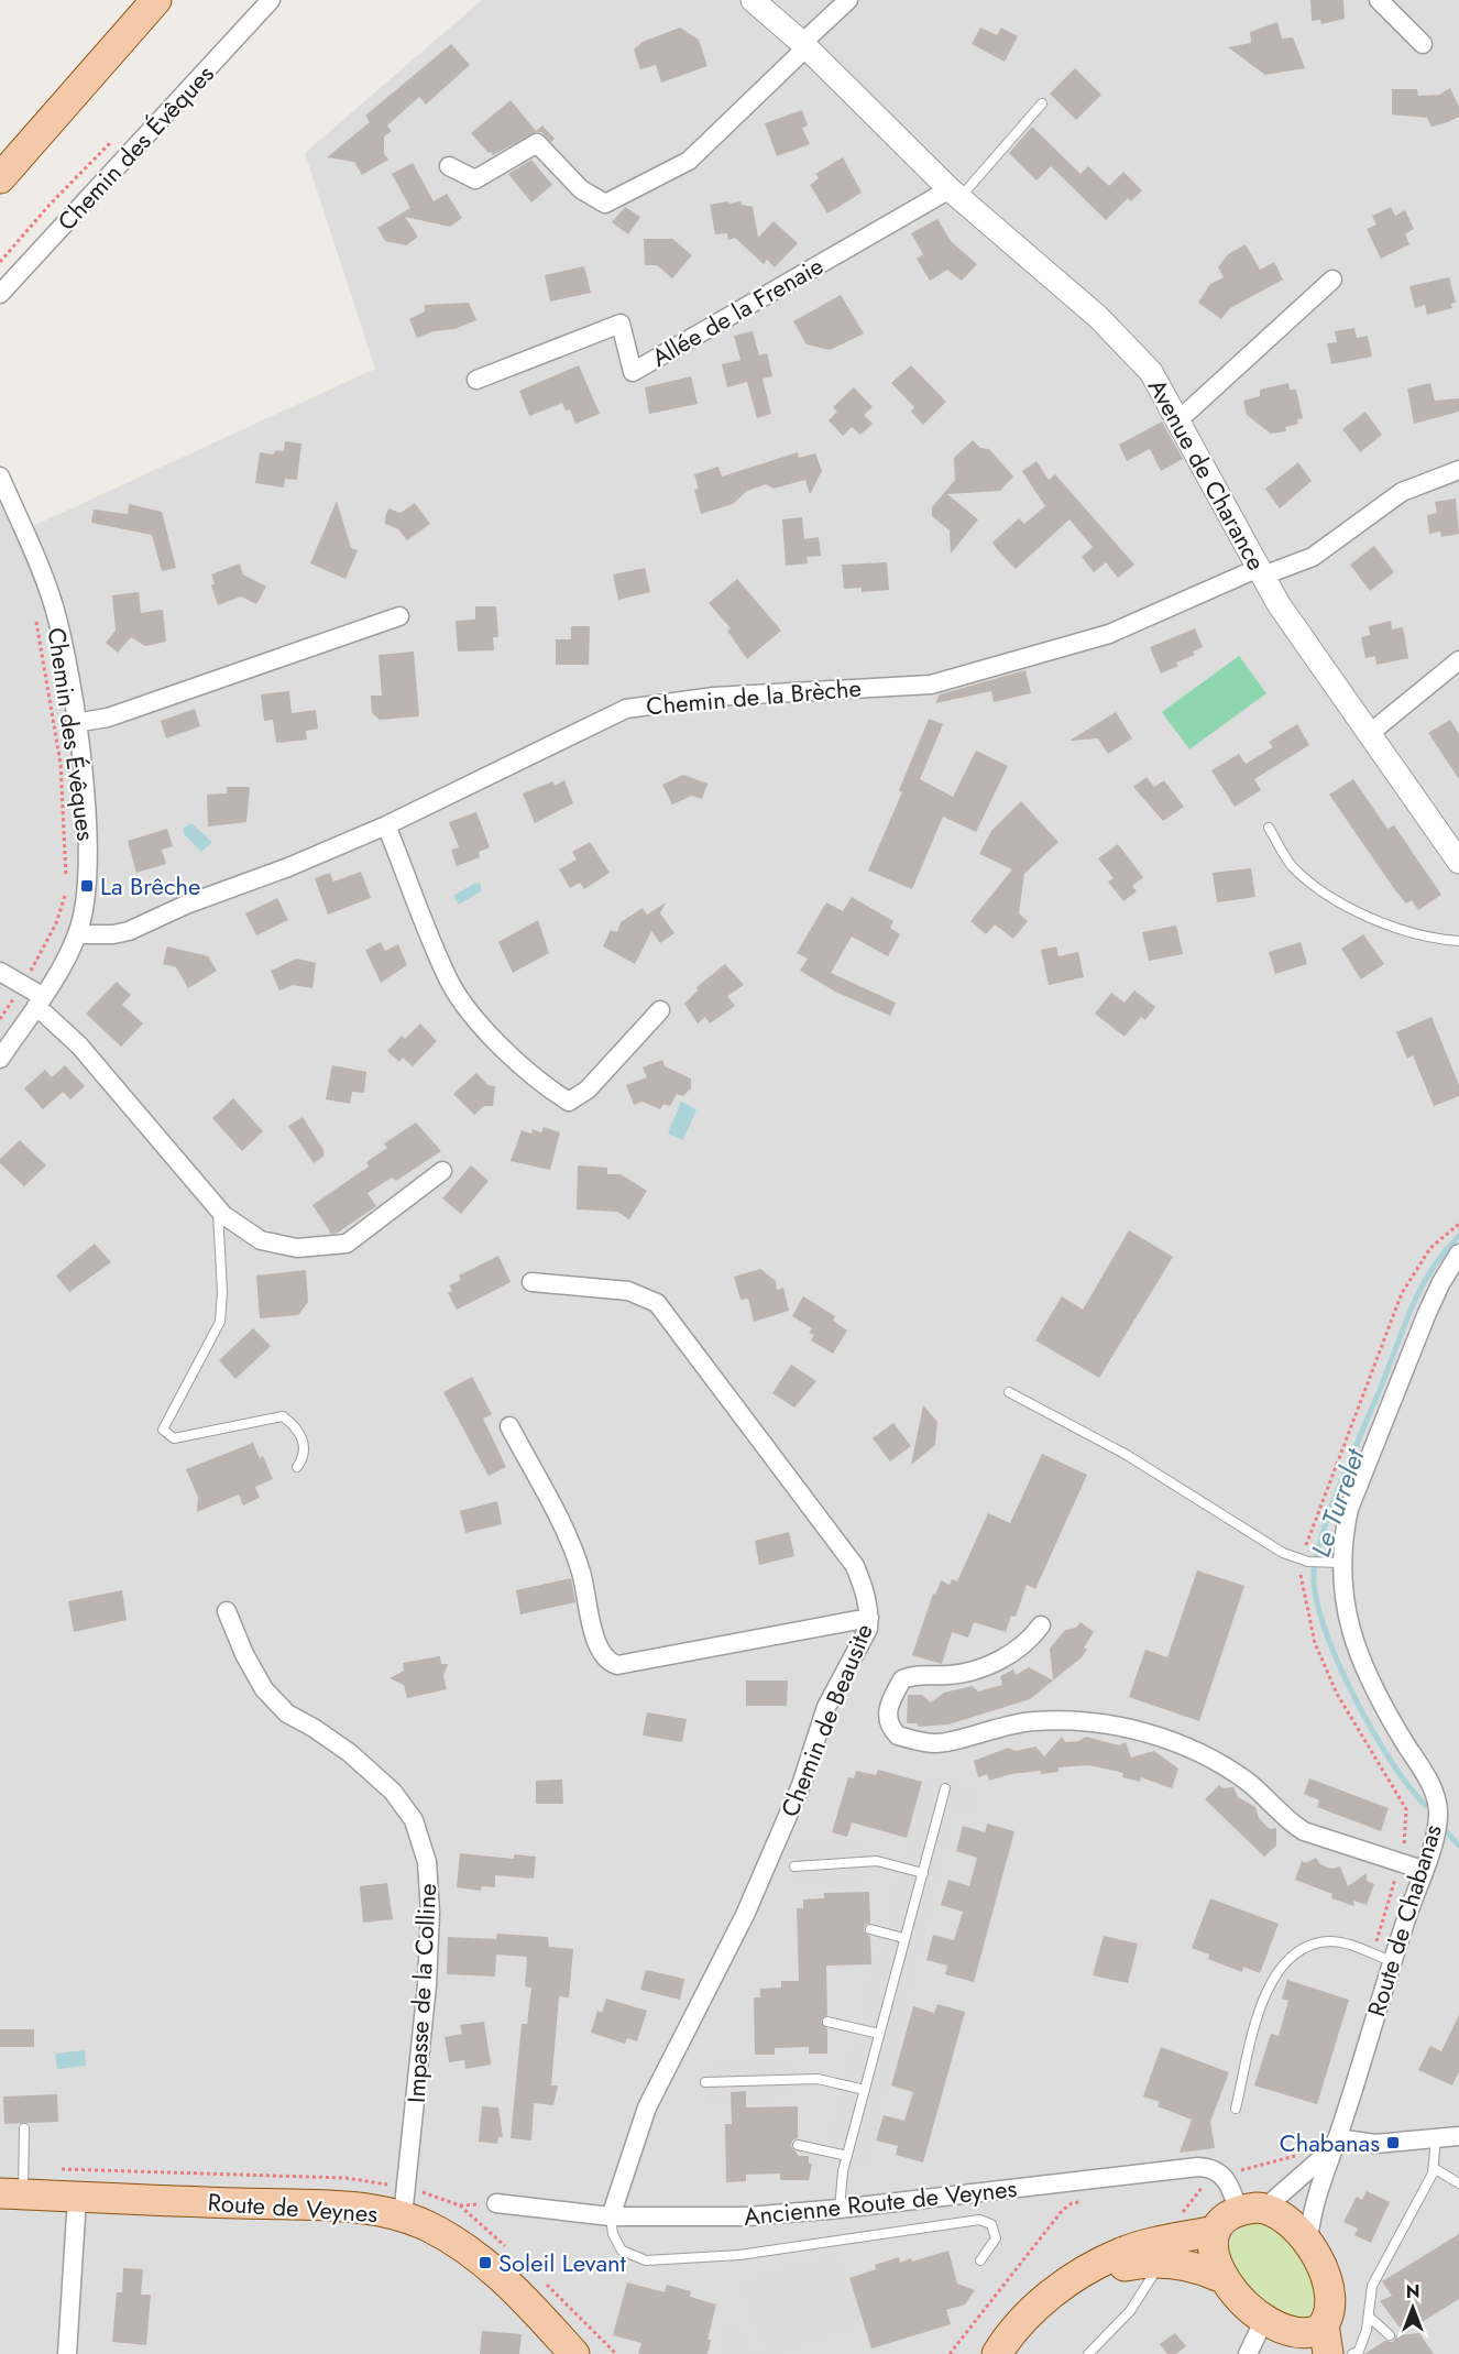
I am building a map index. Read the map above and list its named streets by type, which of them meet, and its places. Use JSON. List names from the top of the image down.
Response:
{
  "streets": {
    "main road": ["Route de Veynes"],
    "street": [
      "Chemin des Évêques",
      "Allée de la Frenaie",
      "Avenue de Charance",
      "Chemin de la Brèche",
      "Chemin de Beausite",
      "Route de Chabanas",
      "Impasse de la Colline",
      "Ancienne Route de Veynes"
    ]
  },
  "crossings": [
    ["Chemin des Évêques", "Chemin de la Brèche"],
    ["Allée de la Frenaie", "Avenue de Charance"],
    ["Avenue de Charance", "Chemin de la Brèche"],
    ["Chemin de Beausite", "Ancienne Route de Veynes"],
    ["Impasse de la Colline", "Route de Veynes"]
  ],
  "water": ["Le Turrelet"],
  "places": {
    "transit": ["La Brêche", "Chabanas", "Soleil Levant"]
  },
  "north": "top"
}
